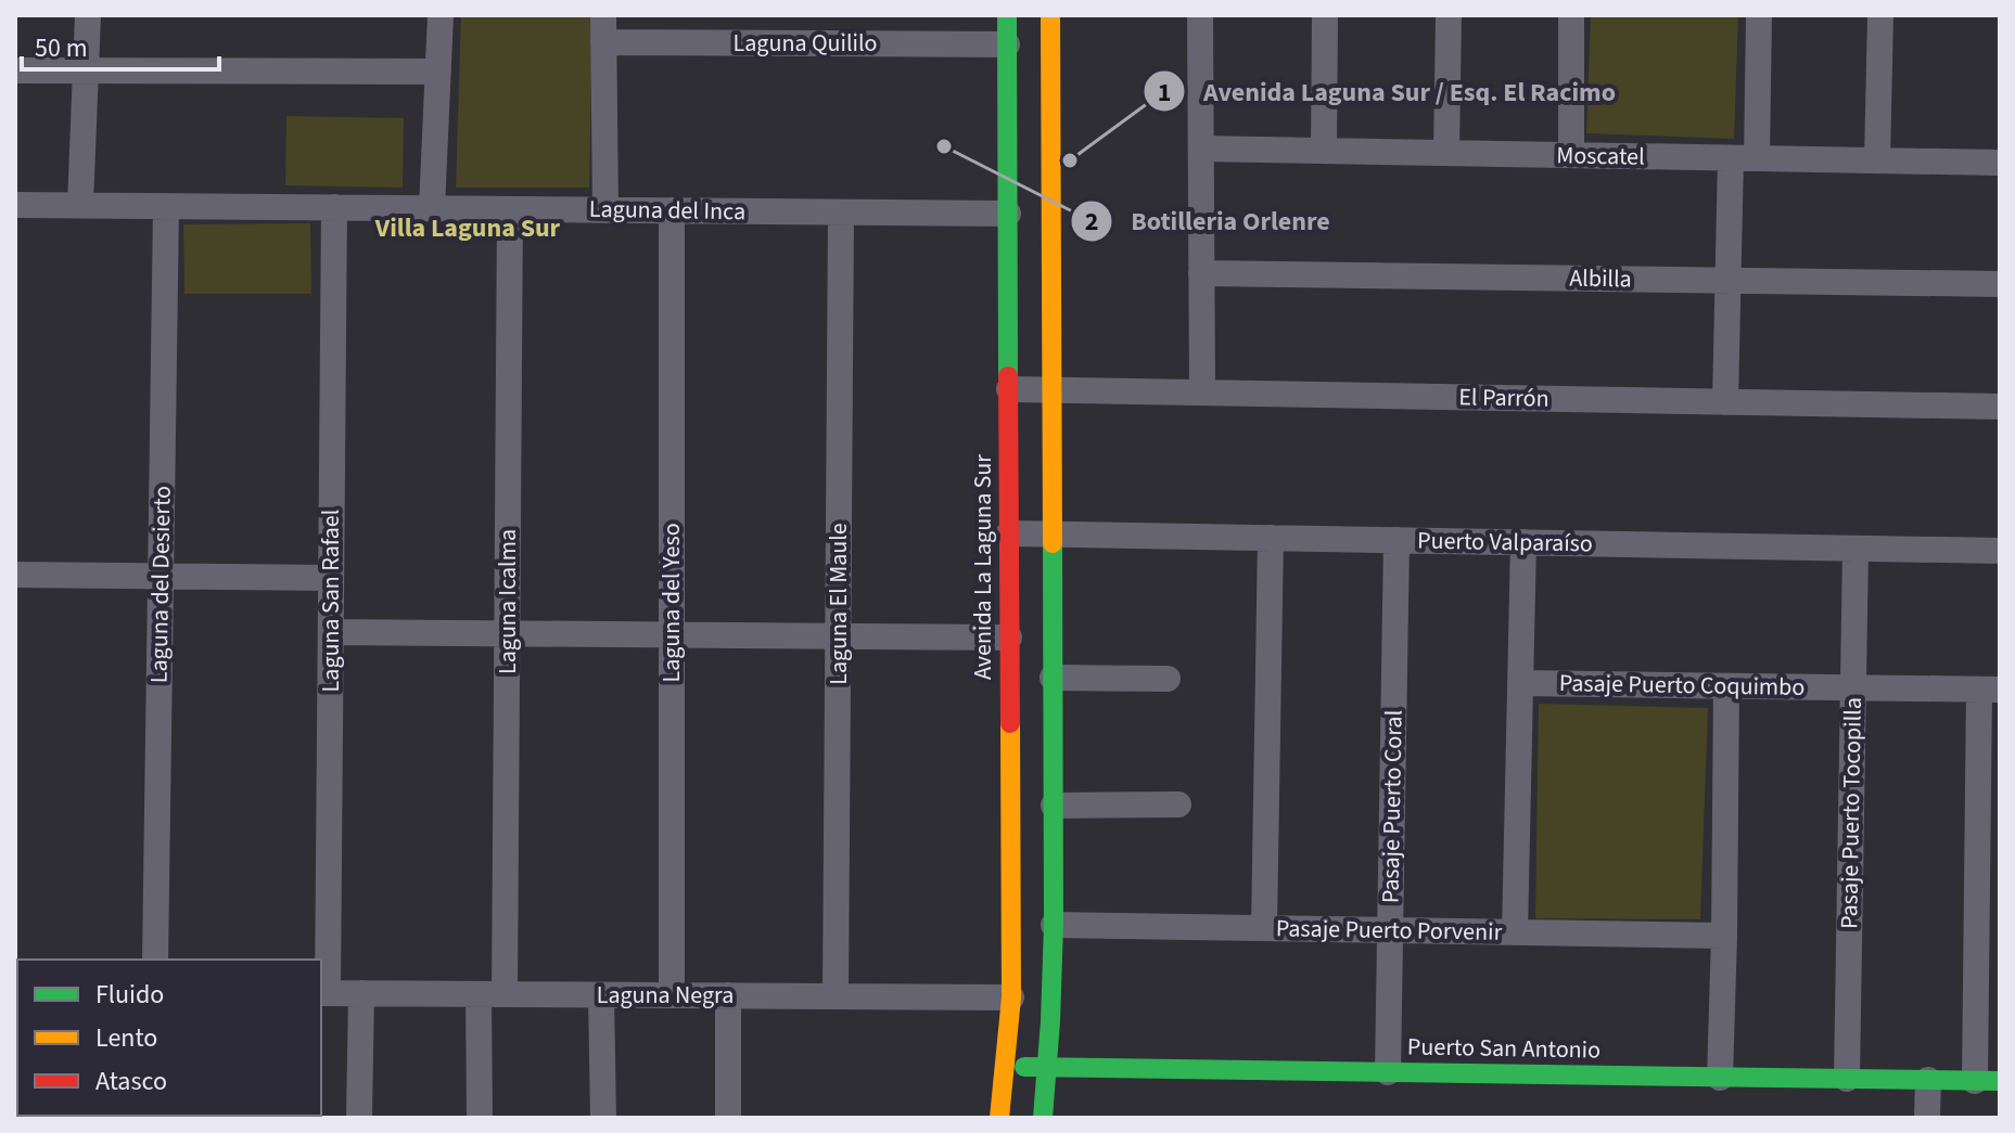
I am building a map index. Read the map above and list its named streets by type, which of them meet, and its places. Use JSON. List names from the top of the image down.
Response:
{
  "streets": {
    "street": [
      "Laguna Quililo",
      "Moscatel",
      "Laguna del Inca",
      "Albilla",
      "El Parrón",
      "Puerto Valparaíso",
      "Avenida La Laguna Sur",
      "Laguna del Desierto",
      "Laguna San Rafael",
      "Laguna Icalma",
      "Laguna del Yeso",
      "Laguna El Maule",
      "Pasaje Puerto Coquimbo",
      "Pasaje Puerto Coral",
      "Pasaje Puerto Tocopilla",
      "Pasaje Puerto Porvenir",
      "Laguna Negra",
      "Puerto San Antonio"
    ]
  },
  "crossings": [
    ["Laguna Quililo", "Avenida La Laguna Sur"],
    ["Laguna del Inca", "Avenida La Laguna Sur"],
    ["Laguna del Inca", "Laguna del Desierto"],
    ["Laguna del Inca", "Laguna San Rafael"],
    ["Laguna del Inca", "Laguna Icalma"],
    ["Laguna del Inca", "Laguna del Yeso"],
    ["Laguna del Inca", "Laguna El Maule"],
    ["El Parrón", "Avenida La Laguna Sur"],
    ["Puerto Valparaíso", "Avenida La Laguna Sur"],
    ["Puerto Valparaíso", "Pasaje Puerto Coral"],
    ["Puerto Valparaíso", "Pasaje Puerto Tocopilla"],
    ["Avenida La Laguna Sur", "Laguna Negra"],
    ["Avenida La Laguna Sur", "Puerto San Antonio"],
    ["Laguna San Rafael", "Laguna Negra"],
    ["Laguna Icalma", "Laguna Negra"],
    ["Laguna del Yeso", "Laguna Negra"],
    ["Laguna El Maule", "Laguna Negra"],
    ["Pasaje Puerto Coquimbo", "Pasaje Puerto Tocopilla"],
    ["Pasaje Puerto Coral", "Pasaje Puerto Porvenir"],
    ["Pasaje Puerto Coral", "Puerto San Antonio"],
    ["Pasaje Puerto Tocopilla", "Puerto San Antonio"]
  ],
  "districts": ["Villa Laguna Sur"],
  "places": ["Botilleria Orlenre", "Avenida Laguna Sur / Esq. El Racimo"],
  "legend": ["Fluido", "Lento", "Atasco"],
  "scale_bar": "50 m"
}
